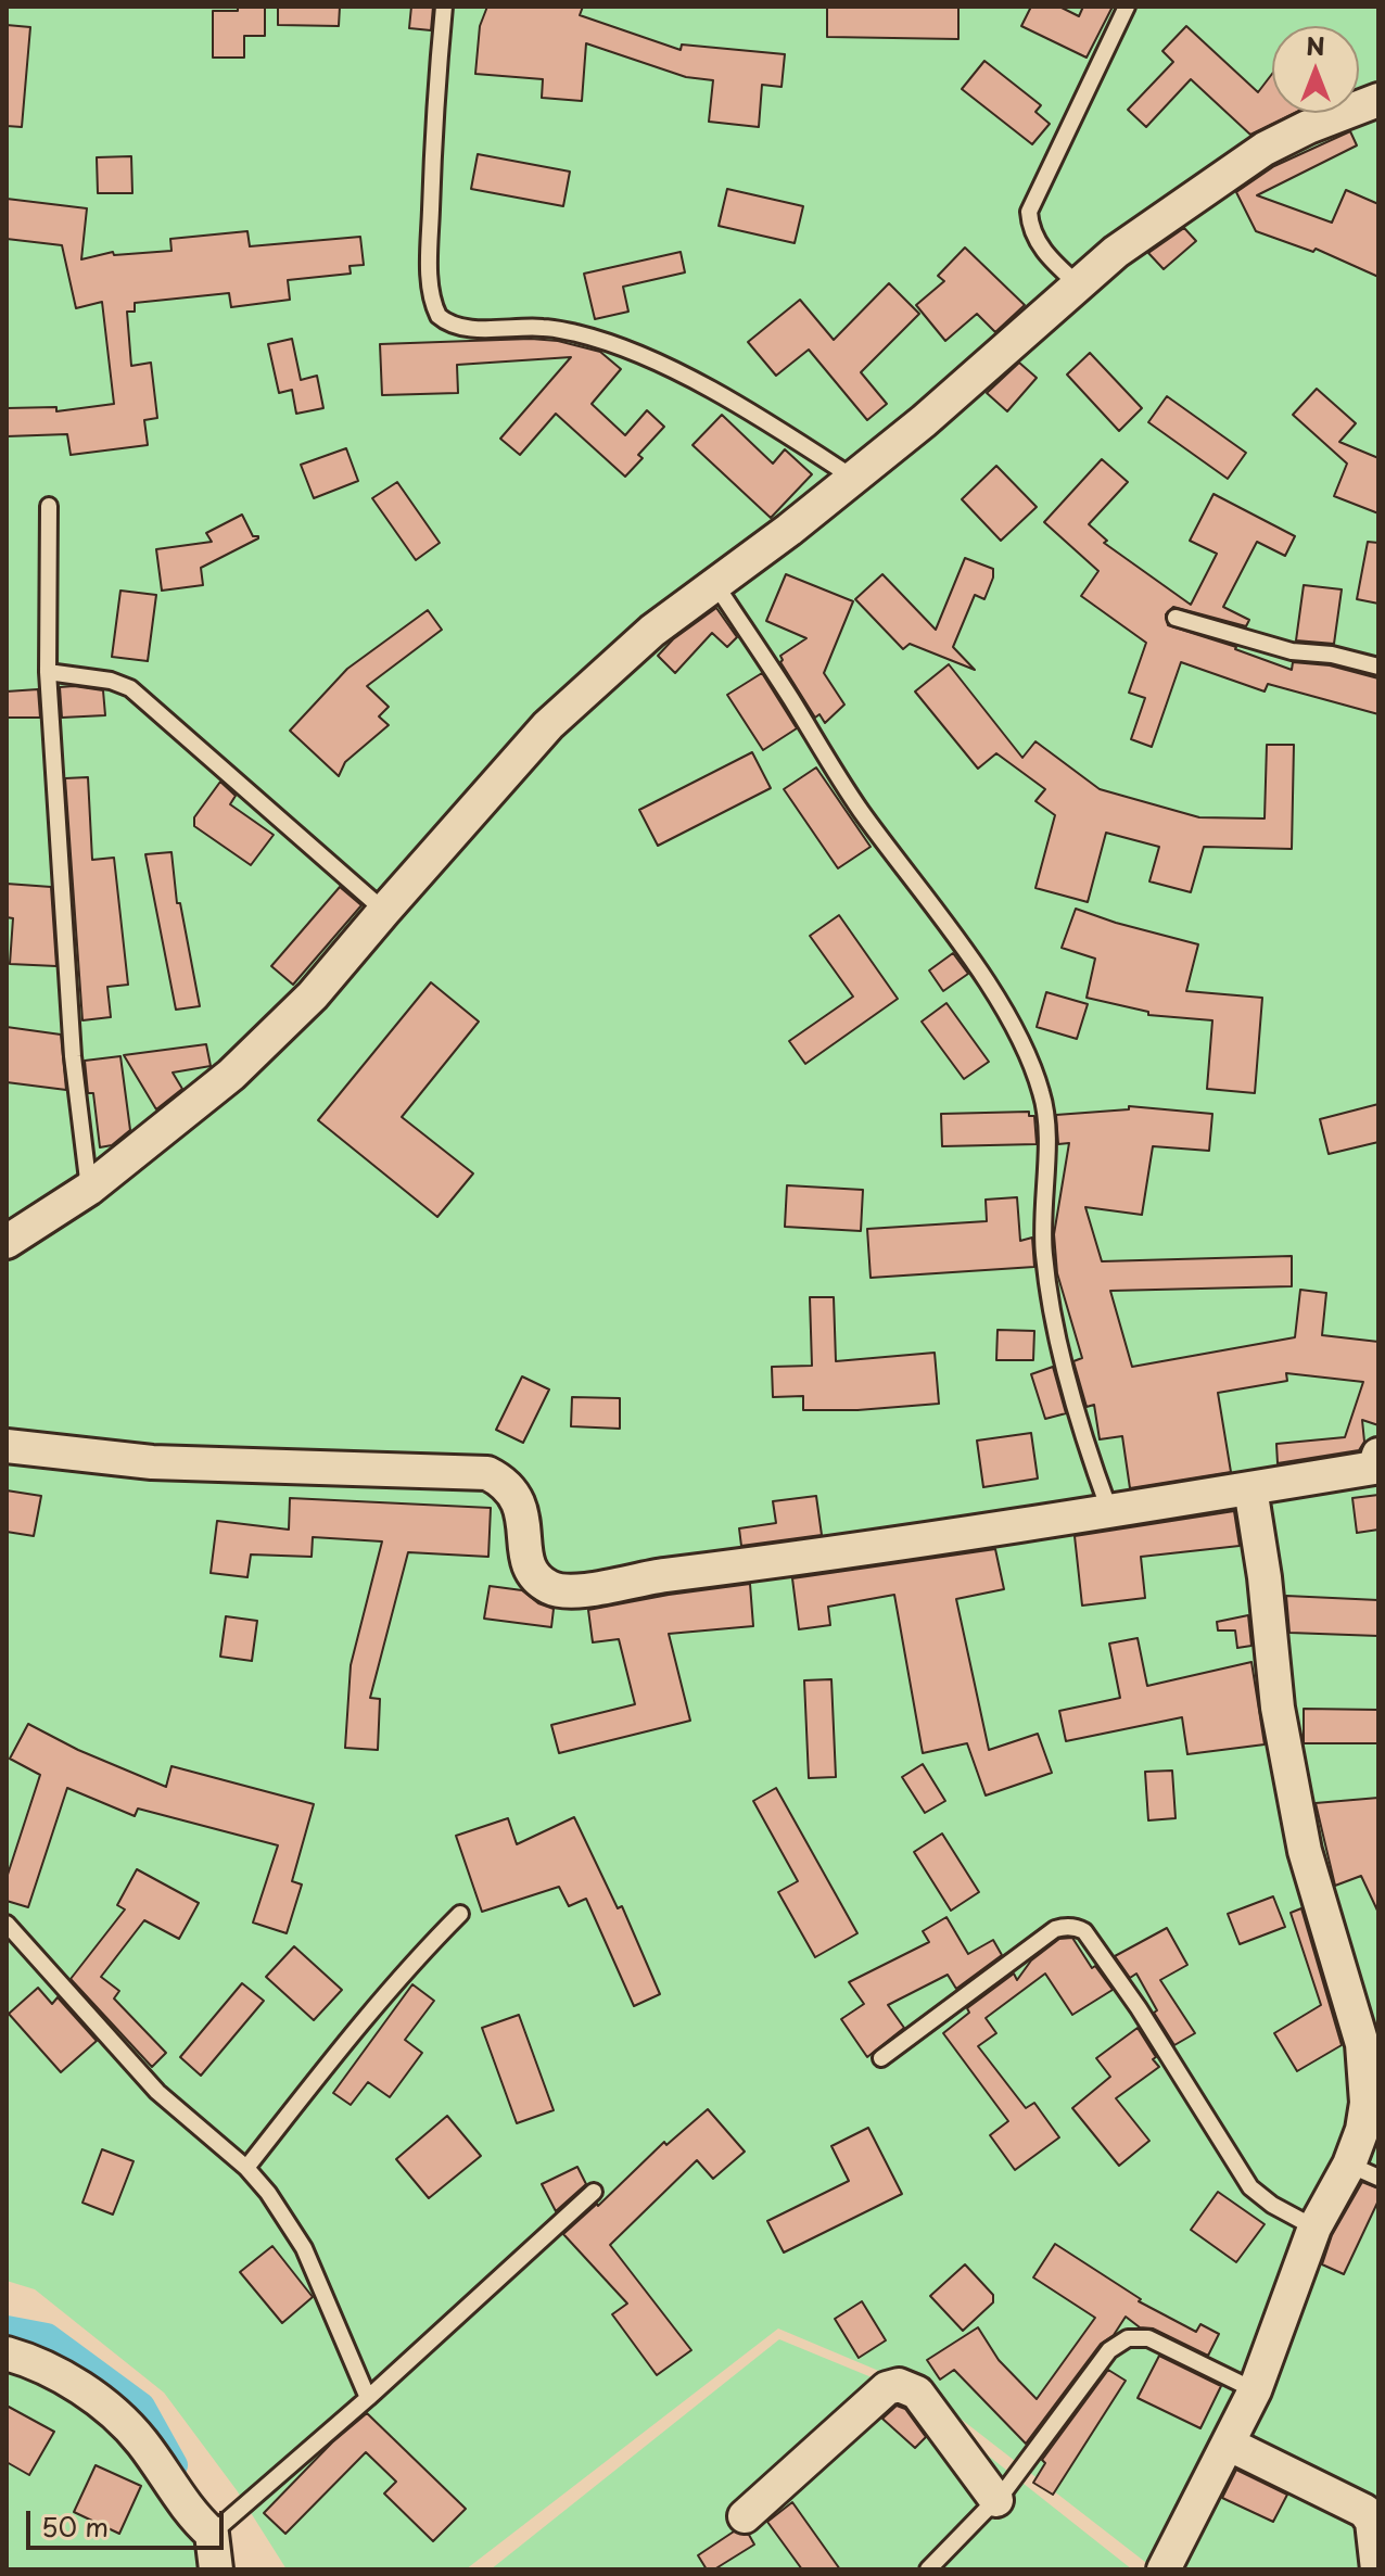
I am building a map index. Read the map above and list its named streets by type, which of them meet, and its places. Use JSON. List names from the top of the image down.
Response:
{
  "scale_bar": "50 m",
  "north": "top"
}
